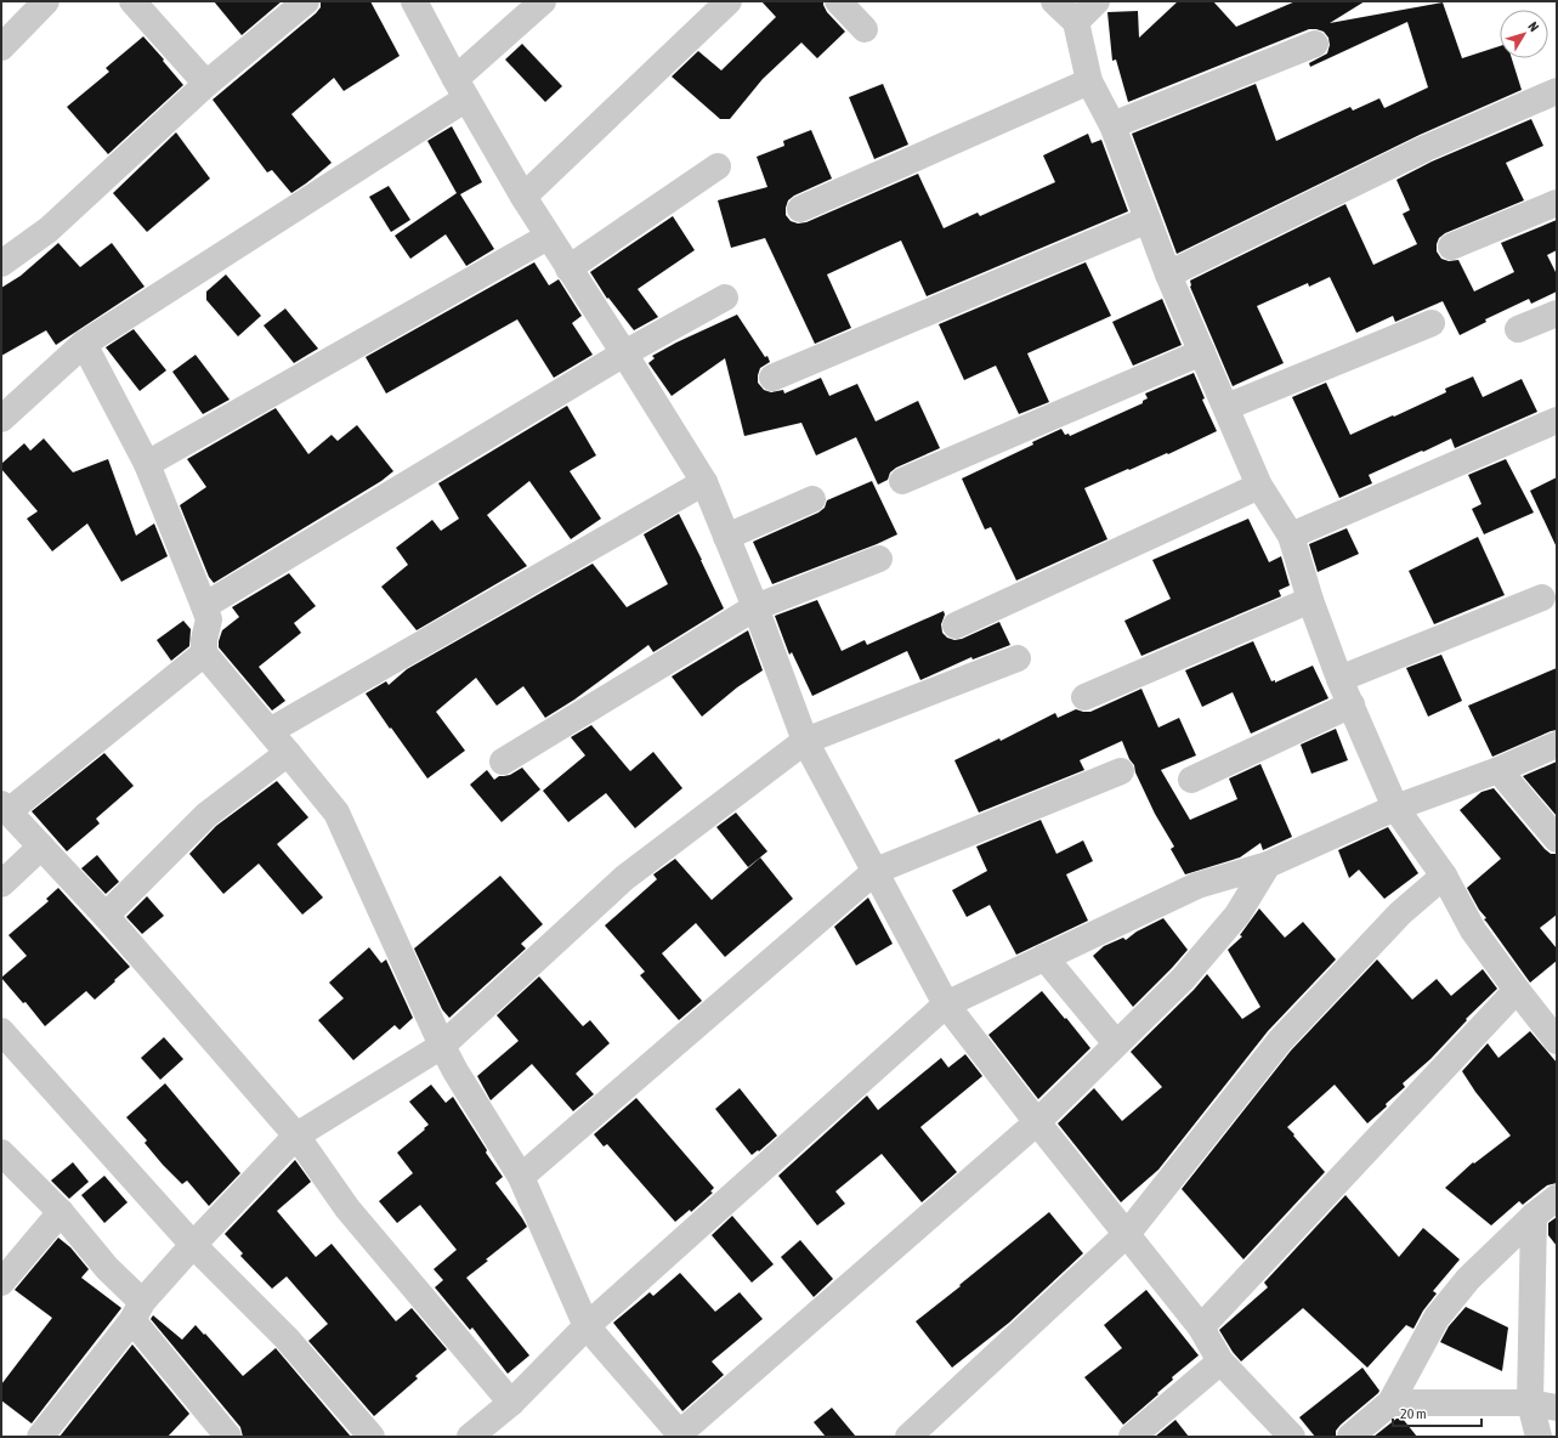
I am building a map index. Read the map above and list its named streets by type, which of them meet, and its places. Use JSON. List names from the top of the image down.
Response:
{
  "scale_bar": "20 m",
  "north": "top right"
}
